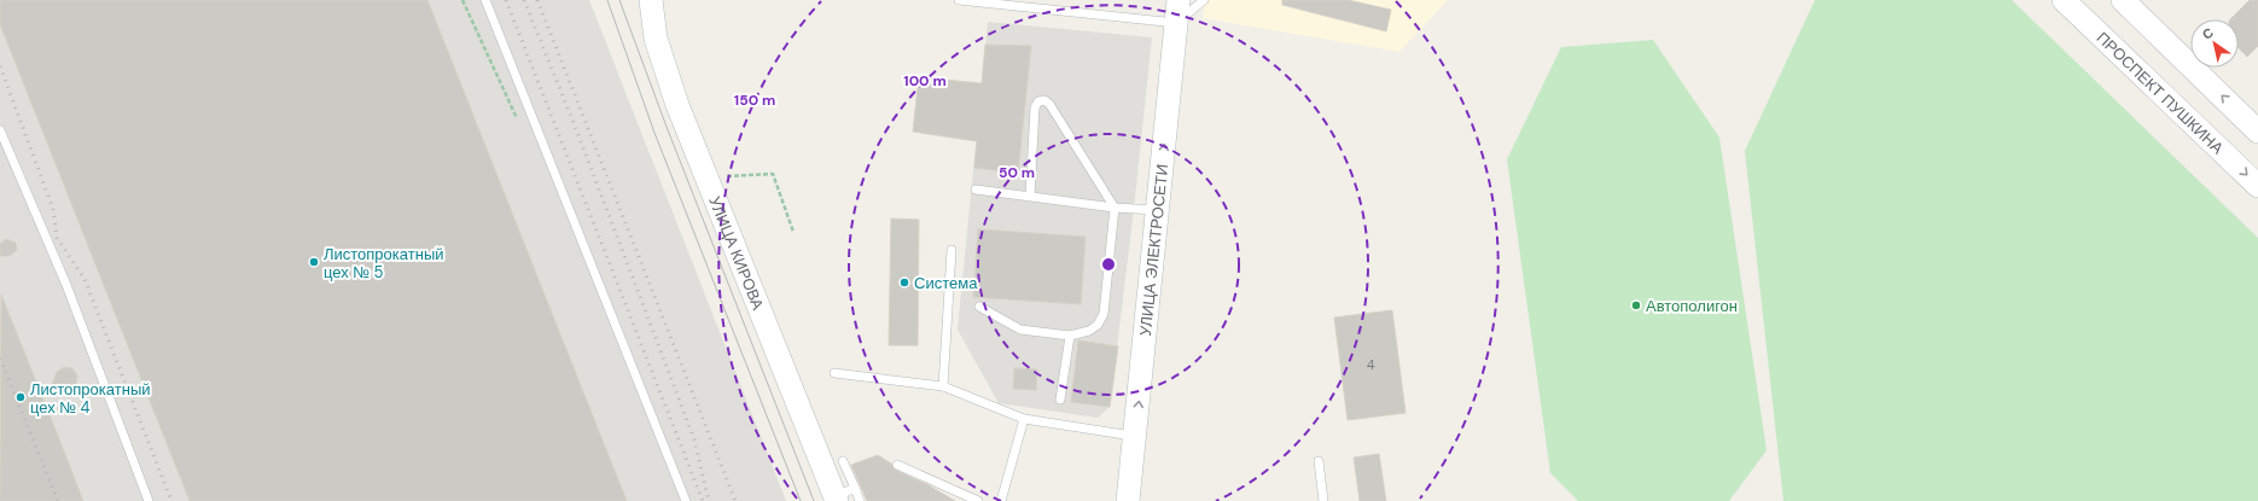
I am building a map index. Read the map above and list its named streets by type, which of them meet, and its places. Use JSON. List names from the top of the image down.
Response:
{
  "streets": {
    "main road": ["ПРОСПЕКТ ПУШКИНА", "УЛИЦА ЭЛЕКТРОСЕТИ", "УЛИЦА КИРОВА"]
  },
  "one_way": ["УЛИЦА ЭЛЕКТРОСЕТИ"],
  "places": [
    "Листопрокатный цех № 5",
    "Система",
    "Автополигон",
    "Листопрокатный цех № 4"
  ],
  "house_numbers": ["4"],
  "north": "top left",
  "rings": ["100 m", "150 m", "50 m"]
}
